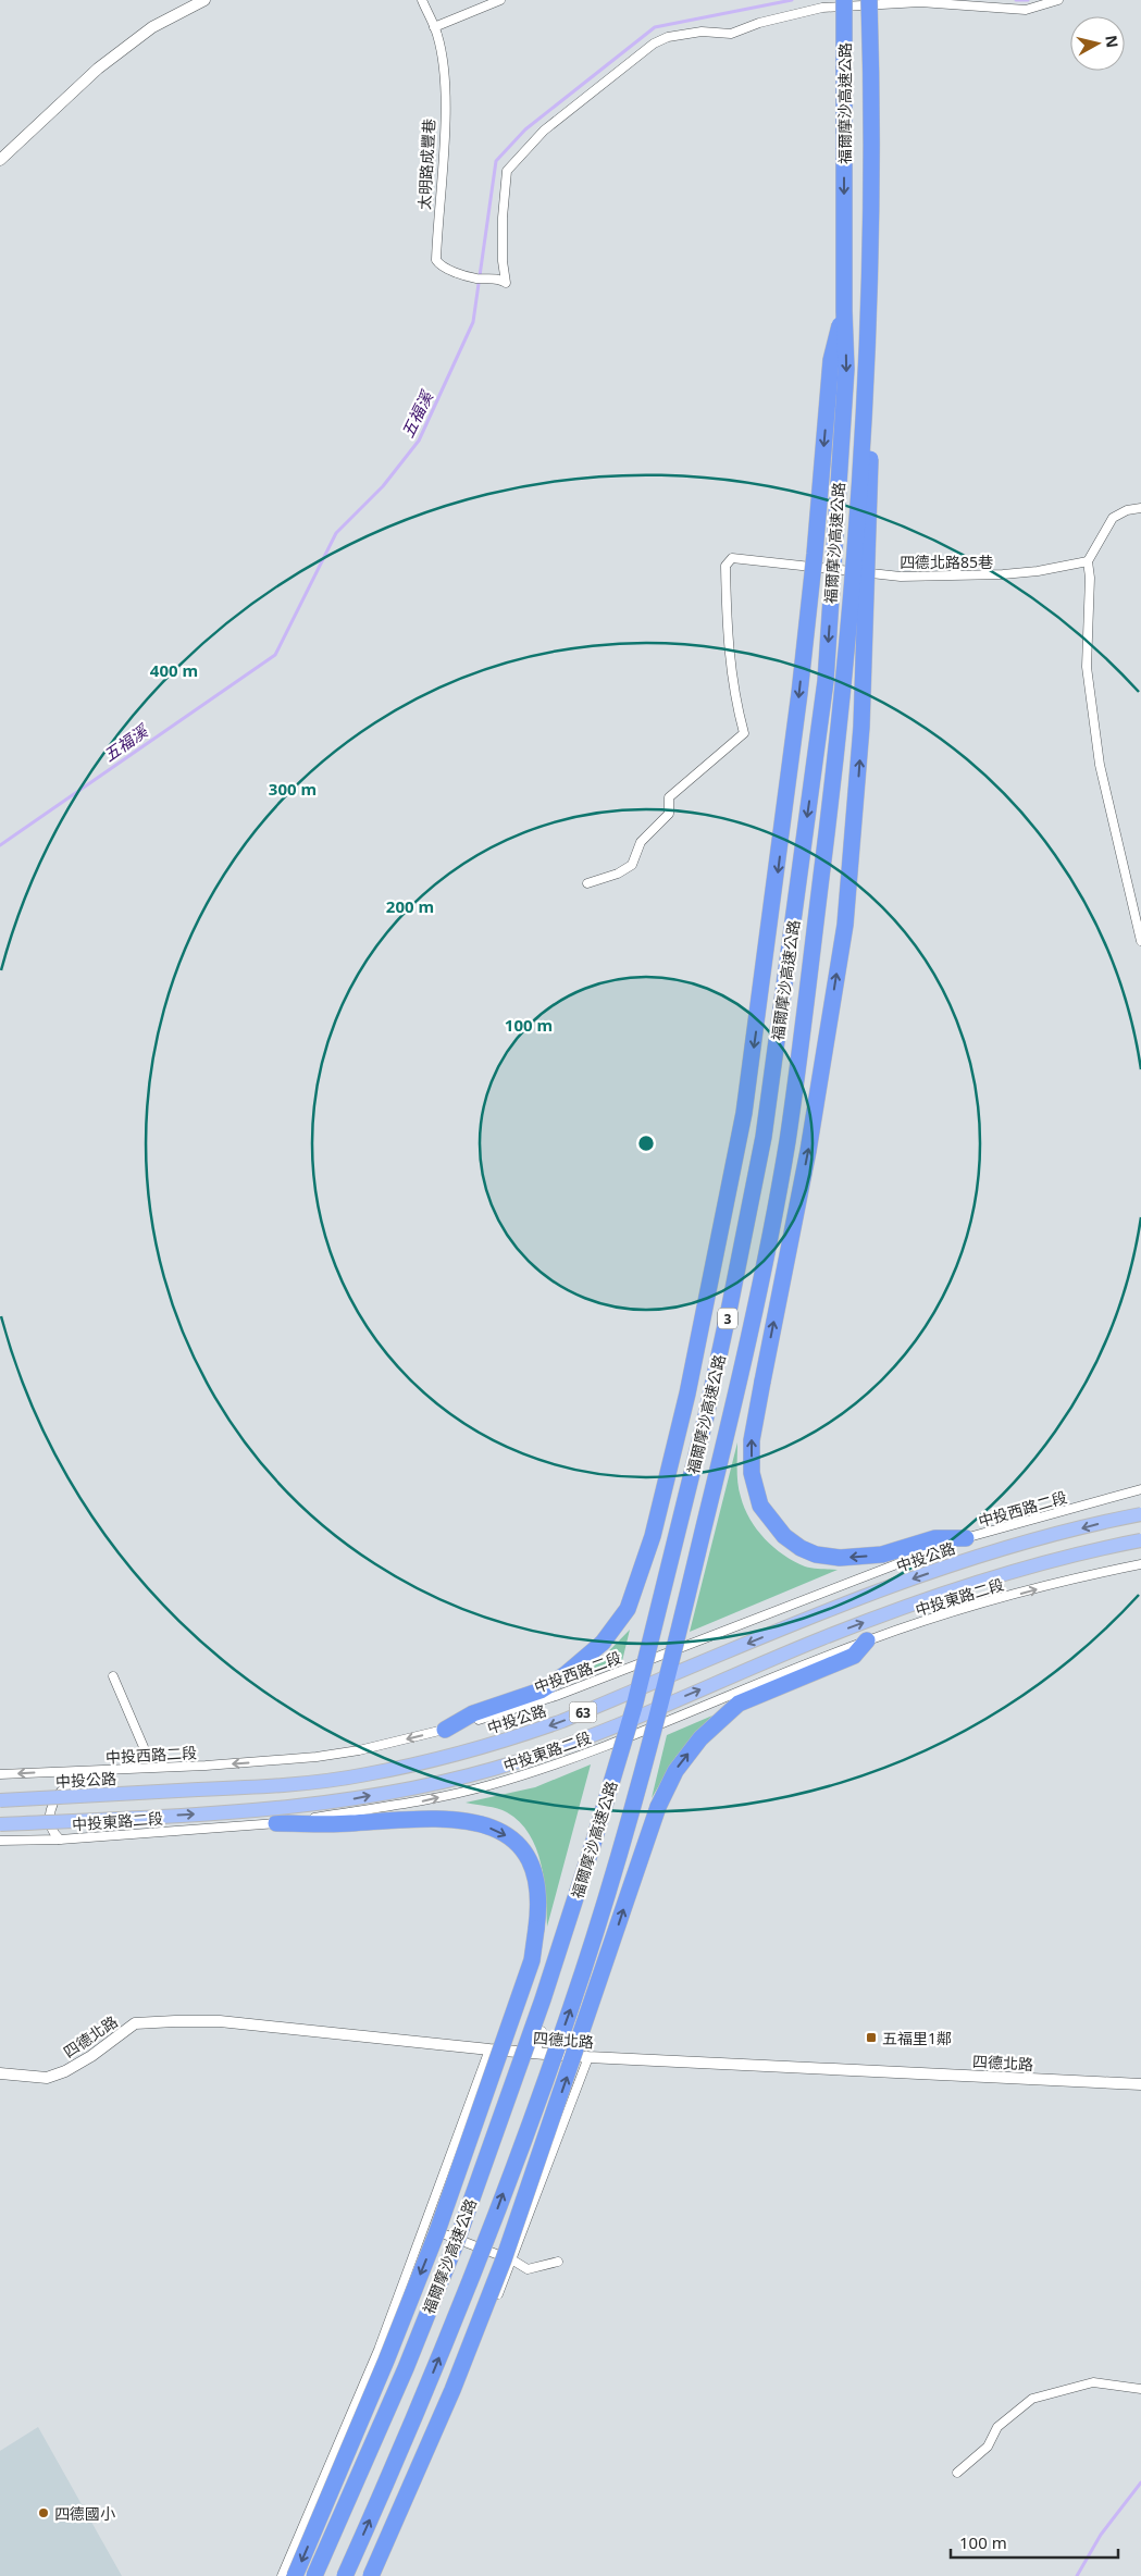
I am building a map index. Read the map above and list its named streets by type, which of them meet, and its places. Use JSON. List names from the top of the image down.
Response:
{
  "streets": {
    "highway": ["福爾摩沙高速公路", "3"],
    "main road": ["中投公路", "63"],
    "street": [
      "太明路成豐巷",
      "四德北路85巷",
      "中投西路二段",
      "中投東路二段",
      "四德北路"
    ]
  },
  "one_way": ["中投西路二段", "中投東路二段"],
  "water": ["五福溪"],
  "places": {
    "transit": ["五福里1鄰"],
    "other": ["四德國小"]
  },
  "scale_bar": "100 m",
  "north": "right",
  "rings": [
    "400 m",
    "300 m",
    "200 m",
    "100 m"
  ]
}
